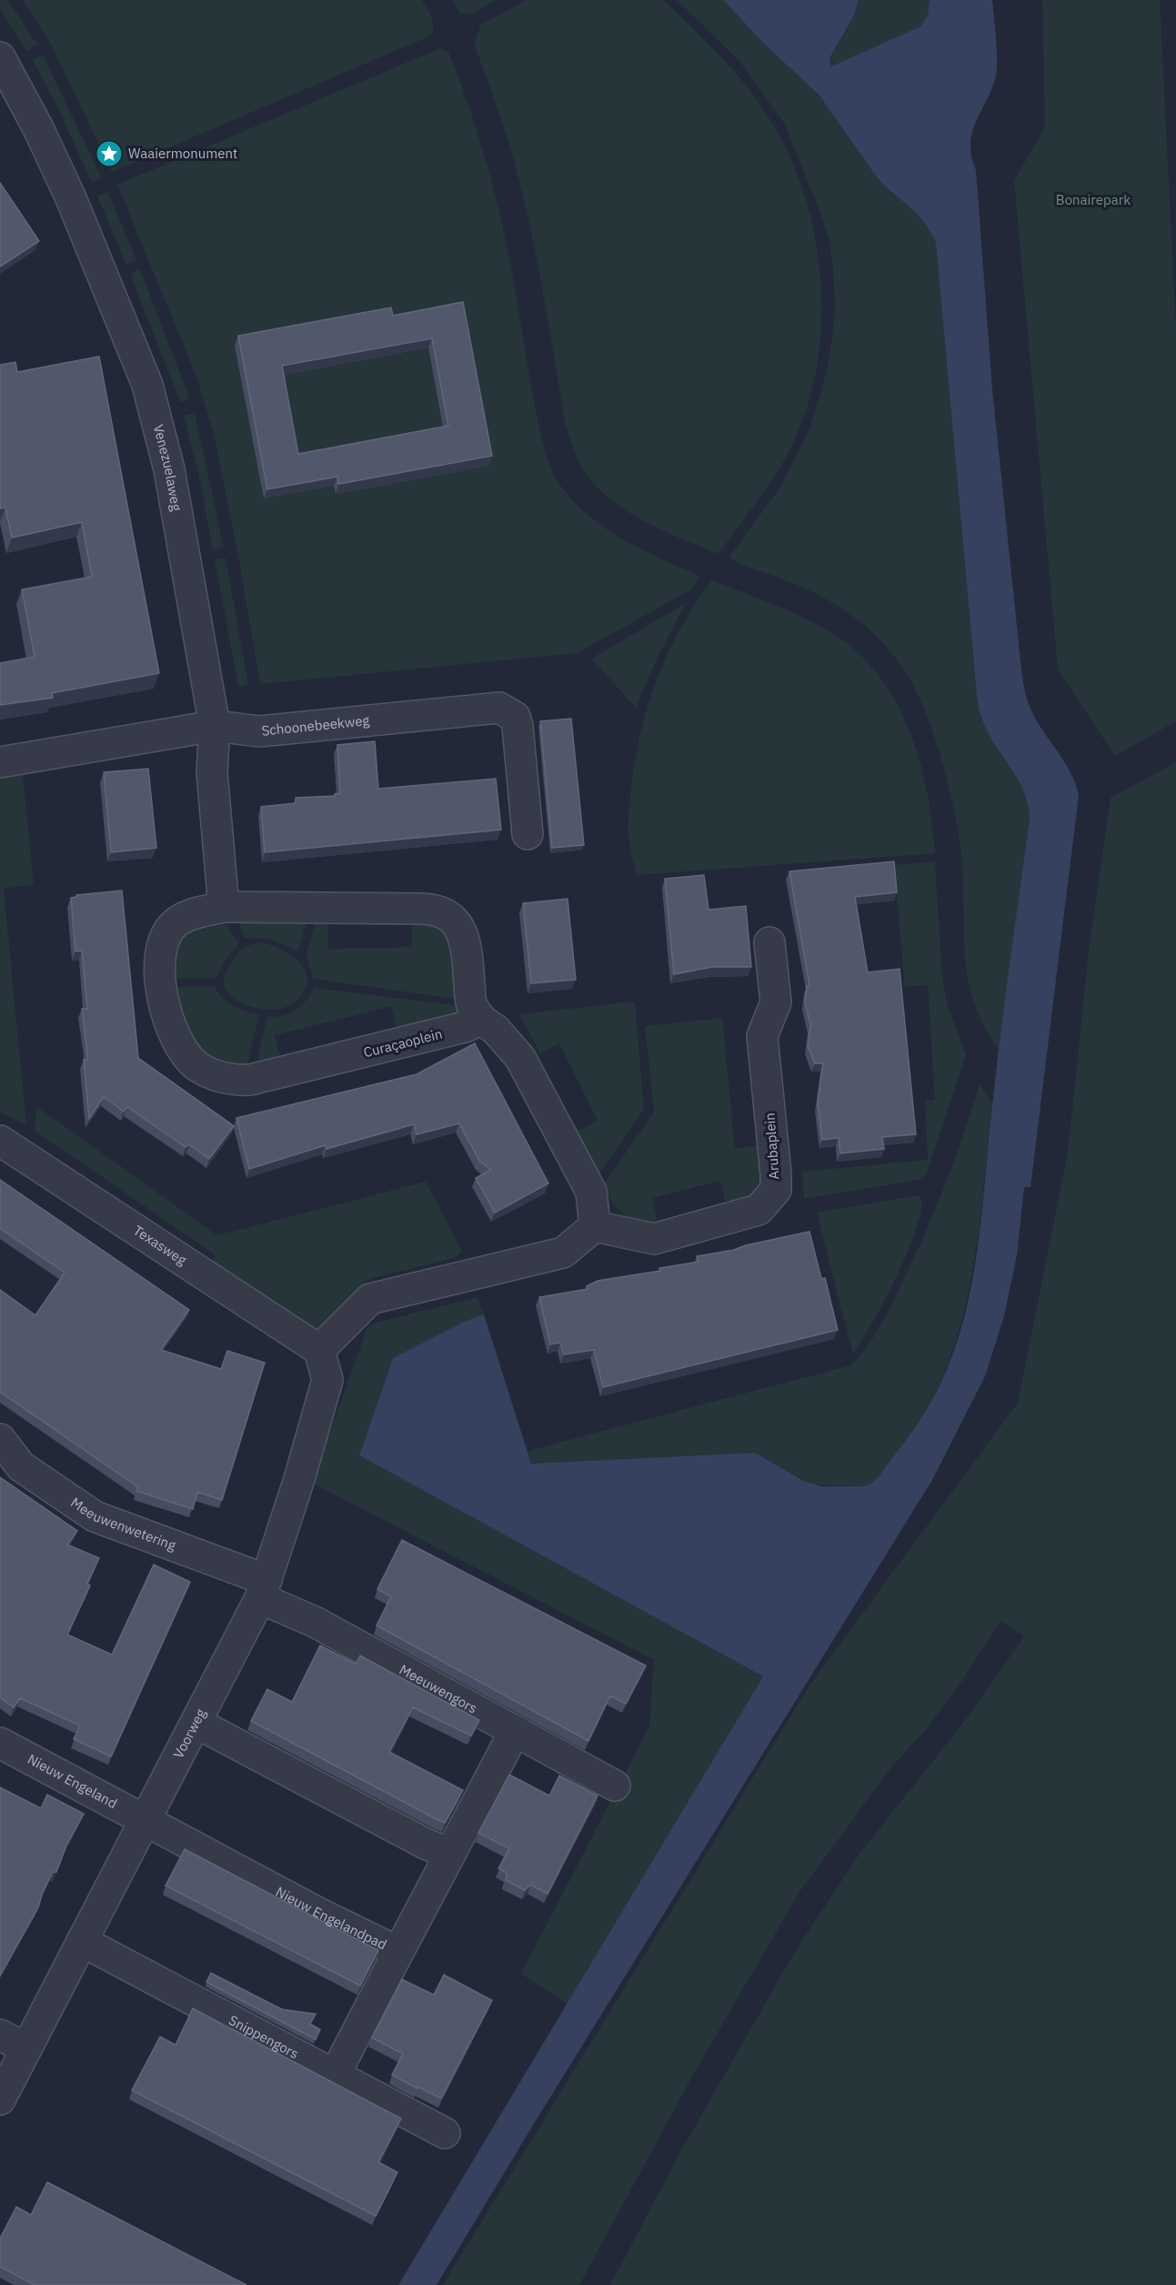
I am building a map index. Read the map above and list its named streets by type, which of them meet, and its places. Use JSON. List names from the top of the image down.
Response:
{
  "streets": {
    "street": [
      "Venezuelaweg",
      "Schoonebeekweg",
      "Curaçaoplein",
      "Arubaplein",
      "Texasweg",
      "Meeuwenwetering",
      "Meeuwengors",
      "Voorweg",
      "Nieuw Engeland",
      "Nieuw Engelandpad",
      "Snippengors"
    ]
  },
  "crossings": [
    ["Venezuelaweg", "Schoonebeekweg"],
    ["Venezuelaweg", "Curaçaoplein"],
    ["Texasweg", "Voorweg"],
    ["Meeuwenwetering", "Meeuwengors"],
    ["Meeuwenwetering", "Voorweg"],
    ["Meeuwengors", "Voorweg"],
    ["Meeuwengors", "Nieuw Engelandpad"],
    ["Voorweg", "Nieuw Engeland"],
    ["Voorweg", "Nieuw Engelandpad"],
    ["Voorweg", "Snippengors"],
    ["Nieuw Engeland", "Nieuw Engelandpad"]
  ],
  "parks": ["Bonairepark"],
  "places": {
    "place": ["Waaiermonument"]
  }
}
